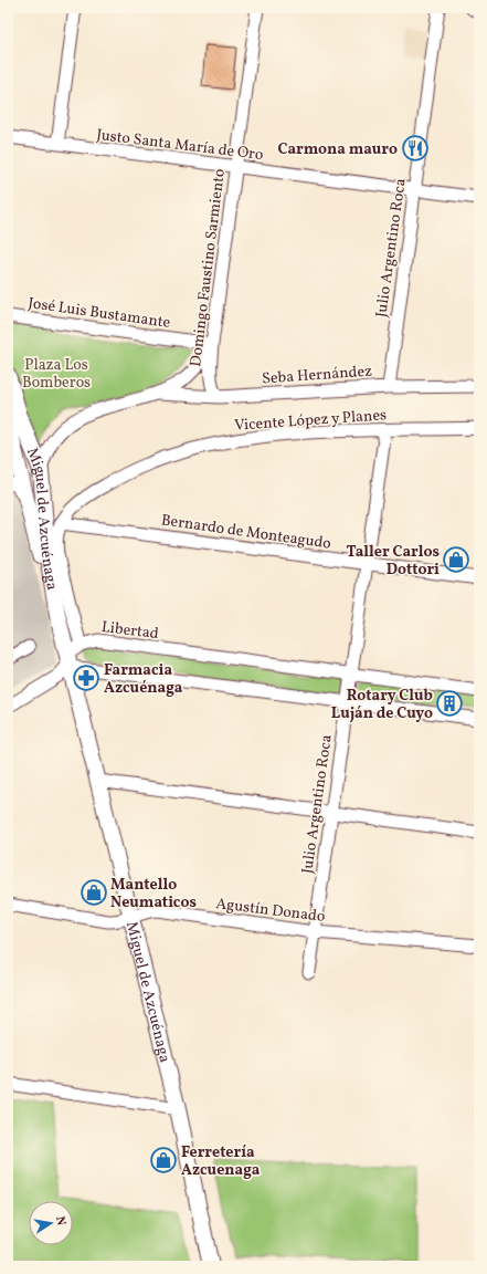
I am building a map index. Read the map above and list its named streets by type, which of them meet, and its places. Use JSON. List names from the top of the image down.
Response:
{
  "streets": {
    "main road": ["Miguel de Azcuénaga"],
    "street": [
      "Justo Santa María de Oro",
      "Julio Argentino Roca",
      "Domingo Faustino Sarmiento",
      "José Luis Bustamante",
      "Seba Hernández",
      "Vicente López y Planes",
      "Bernardo de Monteagudo",
      "Libertad",
      "Agustín Donado"
    ]
  },
  "crossings": [
    ["Justo Santa María de Oro", "Julio Argentino Roca"],
    ["Justo Santa María de Oro", "Domingo Faustino Sarmiento"],
    ["Julio Argentino Roca", "Seba Hernández"],
    ["Julio Argentino Roca", "Vicente López y Planes"],
    ["Julio Argentino Roca", "Bernardo de Monteagudo"],
    ["Julio Argentino Roca", "Libertad"],
    ["Julio Argentino Roca", "Agustín Donado"],
    ["Domingo Faustino Sarmiento", "José Luis Bustamante"],
    ["Domingo Faustino Sarmiento", "Seba Hernández"],
    ["José Luis Bustamante", "Seba Hernández"],
    ["Seba Hernández", "Miguel de Azcuénaga"],
    ["Vicente López y Planes", "Miguel de Azcuénaga"],
    ["Vicente López y Planes", "Bernardo de Monteagudo"],
    ["Miguel de Azcuénaga", "Bernardo de Monteagudo"],
    ["Miguel de Azcuénaga", "Libertad"],
    ["Miguel de Azcuénaga", "Agustín Donado"]
  ],
  "parks": ["Plaza Los Bomberos"],
  "places": {
    "restaurant": ["Carmona mauro"],
    "shop": ["Taller Carlos Dottori", "Mantello Neumaticos", "Ferretería Azcuenaga"],
    "pharmacy": ["Farmacia Azcuénaga"],
    "building": ["Rotary Club Luján de Cuyo"]
  },
  "north": "right"
}
